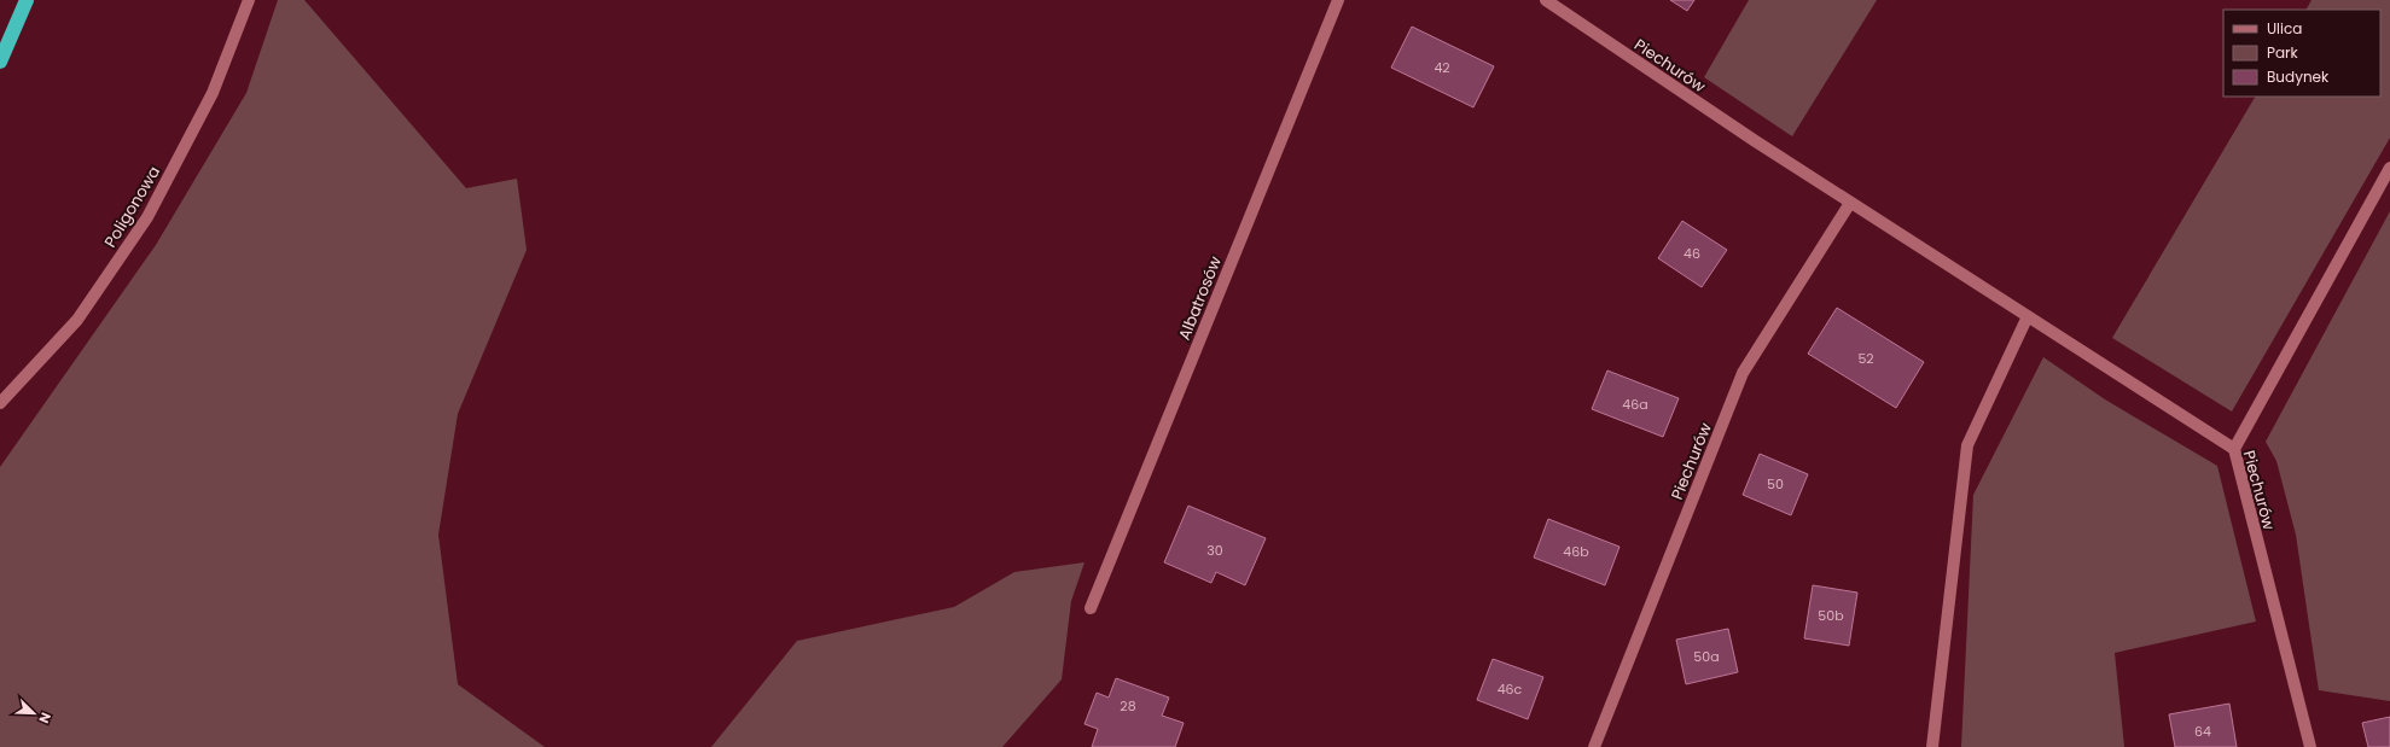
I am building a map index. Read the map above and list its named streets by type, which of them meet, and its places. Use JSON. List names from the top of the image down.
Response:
{
  "streets": {
    "street": ["Piechurów", "Poligonowa", "Albatrosów"]
  },
  "house_numbers": [
    "42",
    "46",
    "52",
    "46a",
    "50",
    "30",
    "46b",
    "50b",
    "50a",
    "46c",
    "28",
    "64"
  ],
  "legend": ["Ulica", "Park", "Budynek"],
  "north": "bottom right"
}
